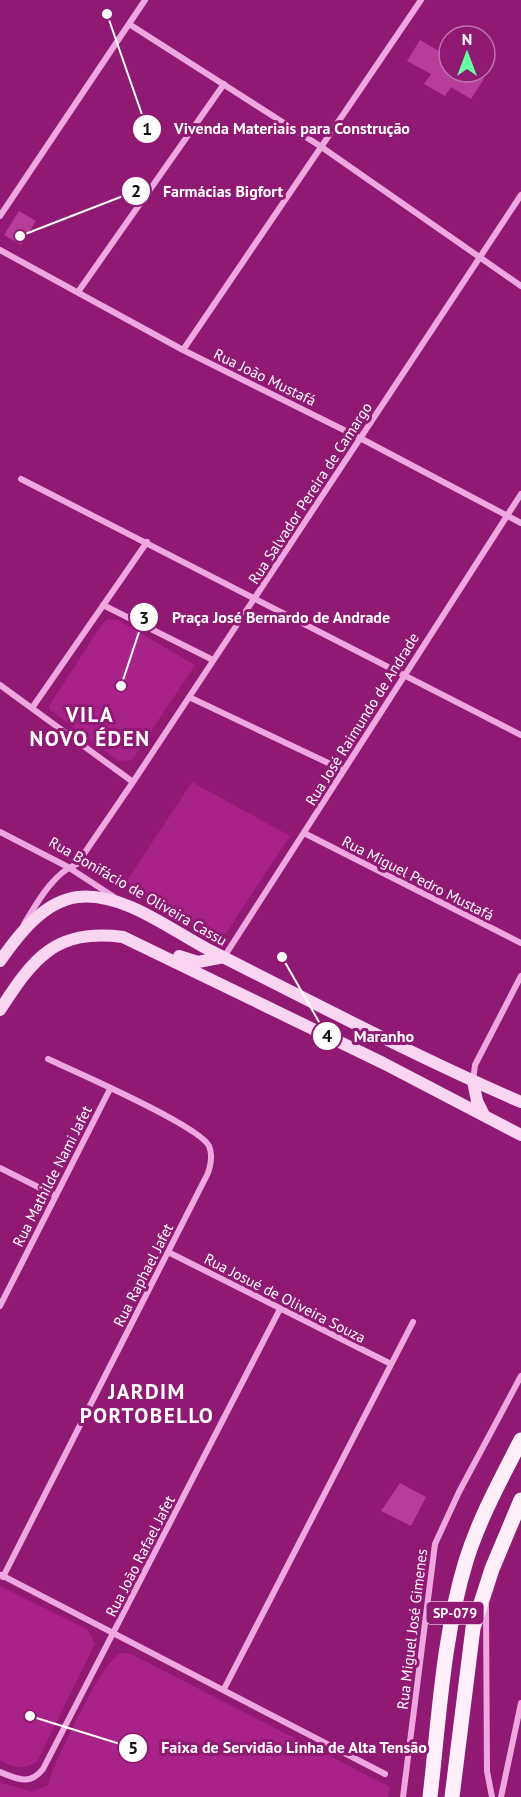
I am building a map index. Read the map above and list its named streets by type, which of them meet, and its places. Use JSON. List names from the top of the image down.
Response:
{
  "streets": {
    "main road": ["Rua Bonifácio de Oliveira Cassu", "SP-079"],
    "street": [
      "Rua João Mustafá",
      "Rua Salvador Pereira de Camargo",
      "Rua José Raimundo de Andrade",
      "Rua Miguel Pedro Mustafá",
      "Rua Mathilde Nami Jafet",
      "Rua Raphael Jafet",
      "Rua Josué de Oliveira Souza",
      "Rua João Rafael Jafet",
      "Rua Miguel José Gimenes"
    ]
  },
  "crossings": [
    ["Rua João Mustafá", "Rua Salvador Pereira de Camargo"],
    ["Rua João Mustafá", "Rua José Raimundo de Andrade"],
    ["Rua Salvador Pereira de Camargo", "Rua Bonifácio de Oliveira Cassu"],
    ["Rua José Raimundo de Andrade", "Rua Miguel Pedro Mustafá"],
    ["Rua José Raimundo de Andrade", "Rua Bonifácio de Oliveira Cassu"],
    ["Rua Mathilde Nami Jafet", "Rua Raphael Jafet"],
    ["Rua Raphael Jafet", "Rua Josué de Oliveira Souza"],
    ["Rua Josué de Oliveira Souza", "Rua João Rafael Jafet"]
  ],
  "districts": ["VILA NOVO ÉDEN", "JARDIM PORTOBELLO"],
  "places": [
    "Vivenda Materiais para Construção",
    "Farmácias Bigfort",
    "Praça José Bernardo de Andrade",
    "Maranho",
    "Faixa de Servidão Linha de Alta Tensão"
  ],
  "north": "top"
}
